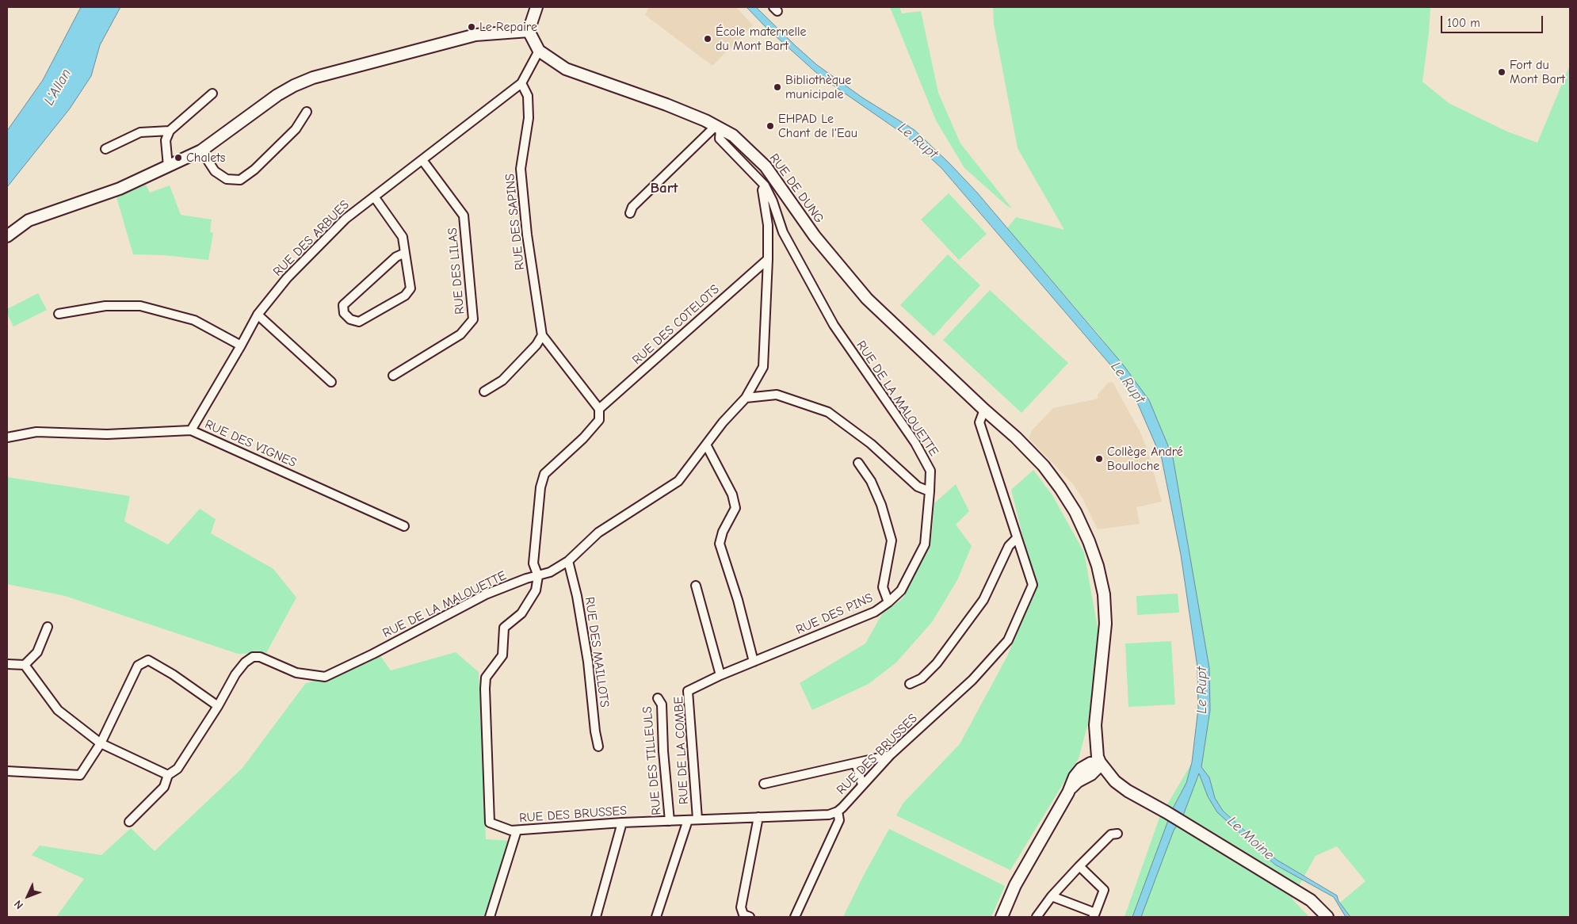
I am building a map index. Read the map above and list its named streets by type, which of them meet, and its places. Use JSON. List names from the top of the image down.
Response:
{
  "streets": {
    "main road": ["RUE DE DUNG"],
    "street": [
      "RUE DES SAPINS",
      "RUE DES ARBUES",
      "RUE DES LILAS",
      "RUE DES COTELOTS",
      "RUE DE LA MALOUETTE",
      "RUE DES VIGNES",
      "RUE DES PINS",
      "RUE DES MAILLOTS",
      "RUE DE LA COMBE",
      "RUE DES BRUSSES",
      "RUE DES TILLEULS"
    ]
  },
  "crossings": [
    ["RUE DE DUNG", "RUE DES ARBUES"],
    ["RUE DE DUNG", "RUE DE LA MALOUETTE"],
    ["RUE DE DUNG", "RUE DES BRUSSES"],
    ["RUE DES SAPINS", "RUE DES ARBUES"],
    ["RUE DES SAPINS", "RUE DES COTELOTS"],
    ["RUE DES ARBUES", "RUE DES LILAS"],
    ["RUE DES ARBUES", "RUE DES VIGNES"],
    ["RUE DES COTELOTS", "RUE DE LA MALOUETTE"],
    ["RUE DE LA MALOUETTE", "RUE DES PINS"],
    ["RUE DE LA MALOUETTE", "RUE DES MAILLOTS"],
    ["RUE DE LA MALOUETTE", "RUE DES BRUSSES"],
    ["RUE DES PINS", "RUE DE LA COMBE"],
    ["RUE DE LA COMBE", "RUE DES BRUSSES"],
    ["RUE DES BRUSSES", "RUE DES TILLEULS"]
  ],
  "districts": ["Bart"],
  "water": ["L'Allan", "Le Rupt", "Le Moine"],
  "places": [
    "Le Repaire",
    "École maternelle du Mont Bart",
    "Fort du Mont Bart",
    "Bibliothèque municipale",
    "EHPAD Le Chant de l'Eau",
    "Chalets",
    "Collège André Boulloche"
  ],
  "scale_bar": "100 m",
  "north": "bottom left"
}
